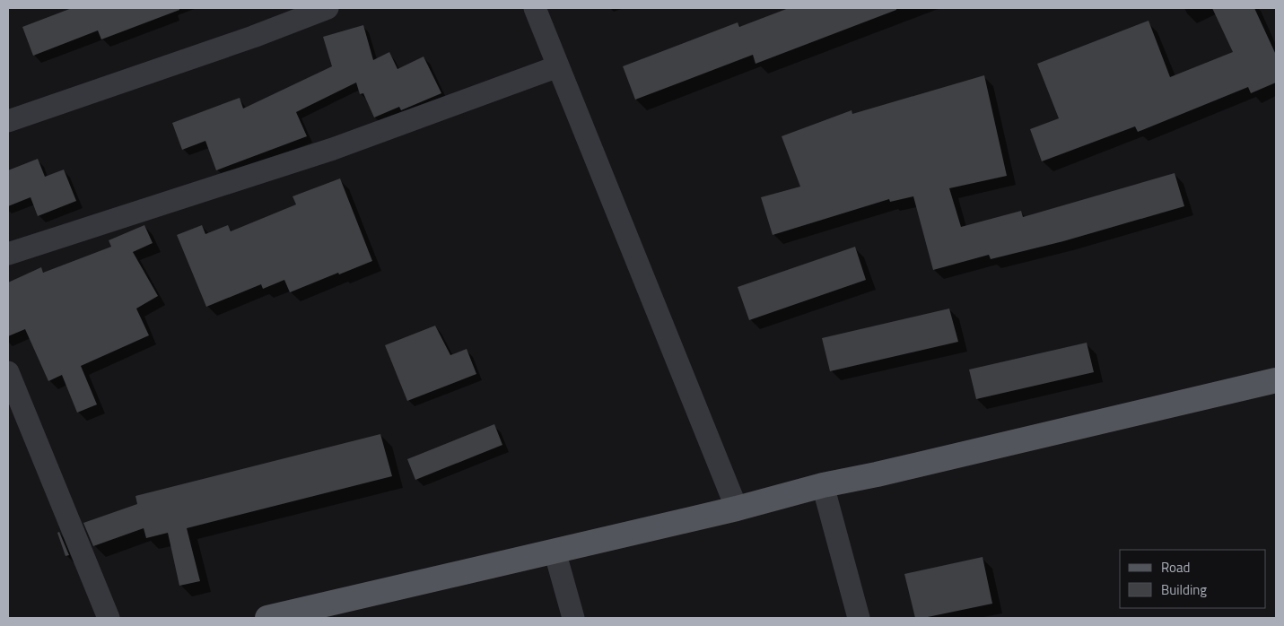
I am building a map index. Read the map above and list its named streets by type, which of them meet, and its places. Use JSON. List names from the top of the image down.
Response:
{
  "legend": ["Road", "Building"]
}
